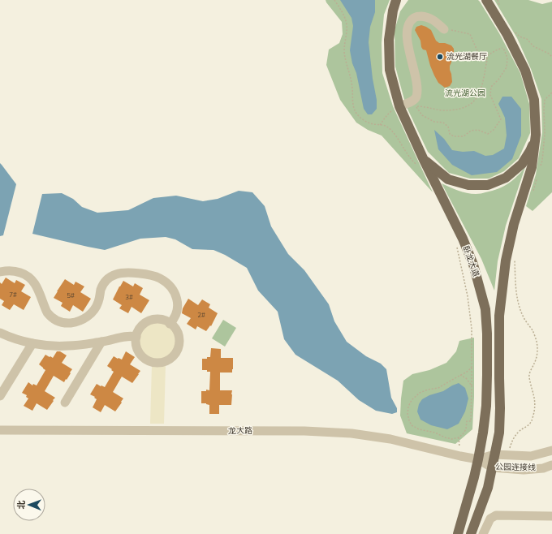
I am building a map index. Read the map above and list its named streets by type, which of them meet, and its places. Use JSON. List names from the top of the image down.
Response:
{
  "streets": {
    "main road": ["卧龙大道"],
    "street": ["龙大路", "公园连接线"]
  },
  "crossings": [
    ["卧龙大道", "龙大路"],
    ["卧龙大道", "公园连接线"],
    ["龙大路", "公园连接线"]
  ],
  "parks": ["流光湖公园"],
  "places": ["流光湖餐厅"],
  "house_numbers": [
    "7#",
    "5#",
    "3#",
    "2#"
  ],
  "north": "left"
}
